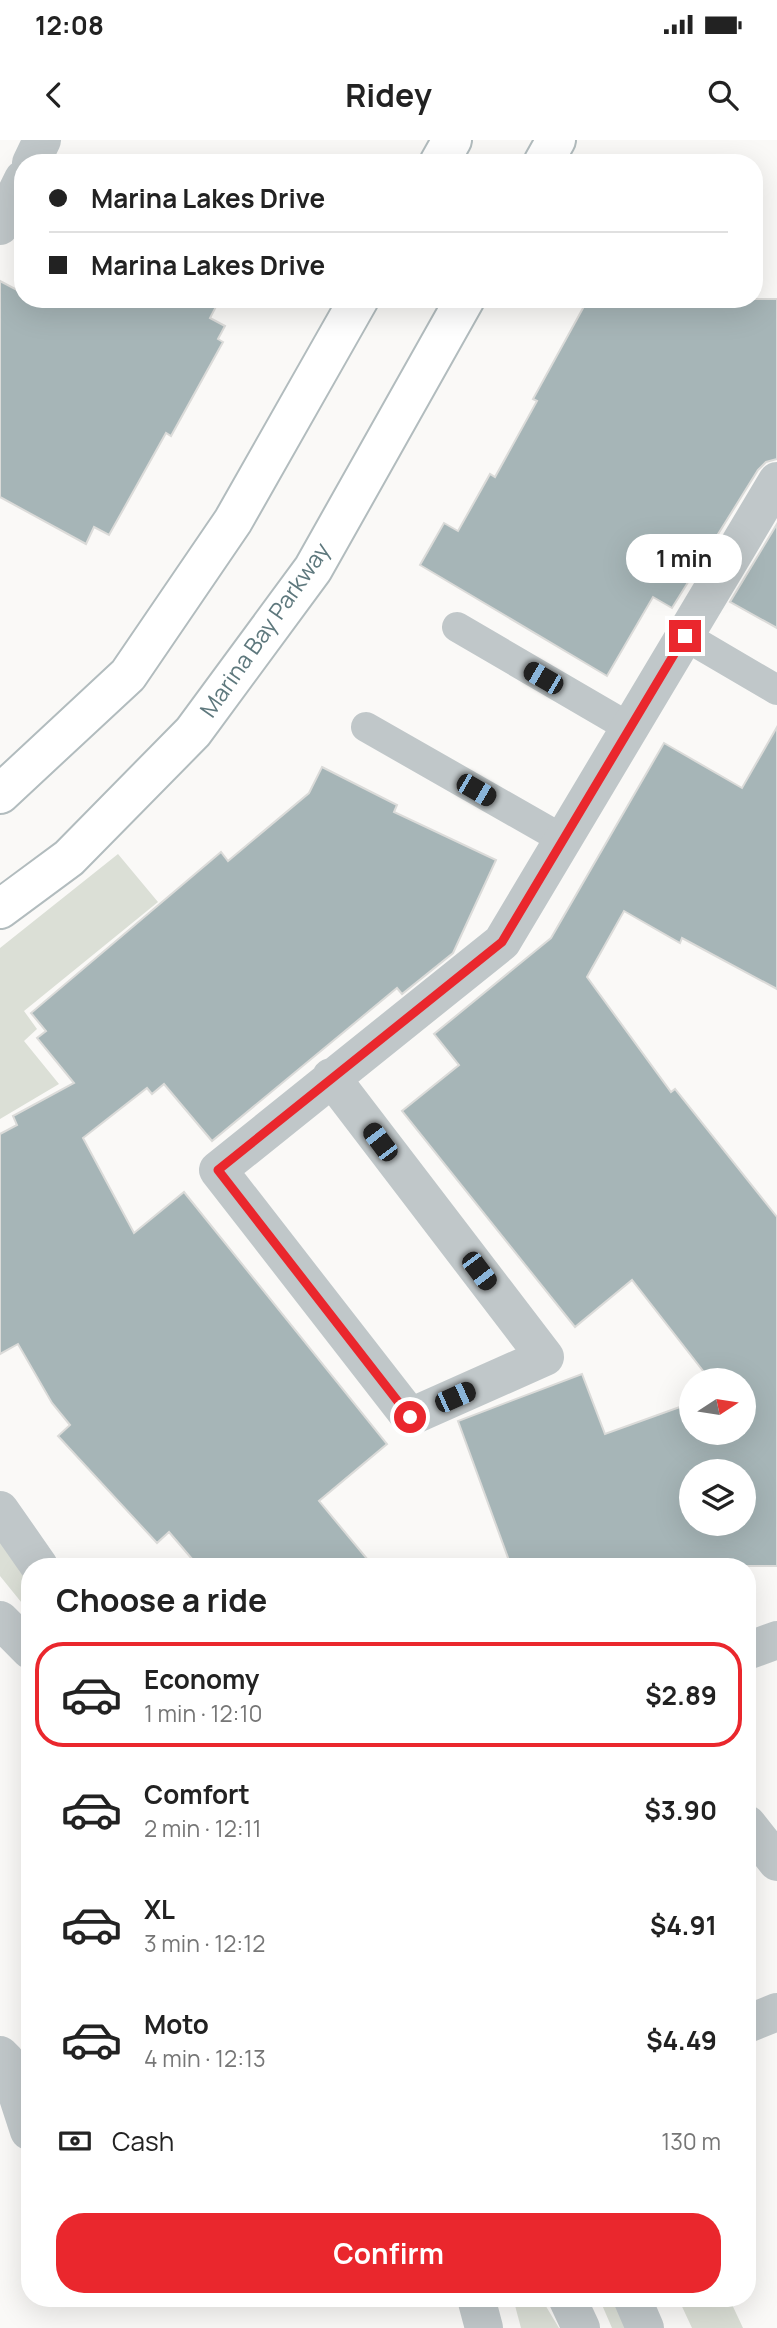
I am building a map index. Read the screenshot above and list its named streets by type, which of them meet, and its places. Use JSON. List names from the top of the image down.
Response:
{
  "streets": {
    "street": ["Marina Bay Parkway"]
  },
  "north": "right",
  "page": {
    "status": "12:08",
    "header": "Ridey",
    "banner": ["Marina Lakes Drive", "Marina Lakes Drive"],
    "bubble": "1 min",
    "heading": "Choose a ride",
    "list": [
      {
        "name": "Economy",
        "note": "1 min · 12:10",
        "value": "$2.89"
      },
      {
        "name": "Comfort",
        "note": "2 min · 12:11",
        "value": "$3.90"
      },
      {
        "name": "XL",
        "note": "3 min · 12:12",
        "value": "$4.91"
      },
      {
        "name": "Moto",
        "note": "4 min · 12:13",
        "value": "$4.49"
      }
    ],
    "pay": ["Cash", "130 m"],
    "buttons": "Confirm"
  }
}
